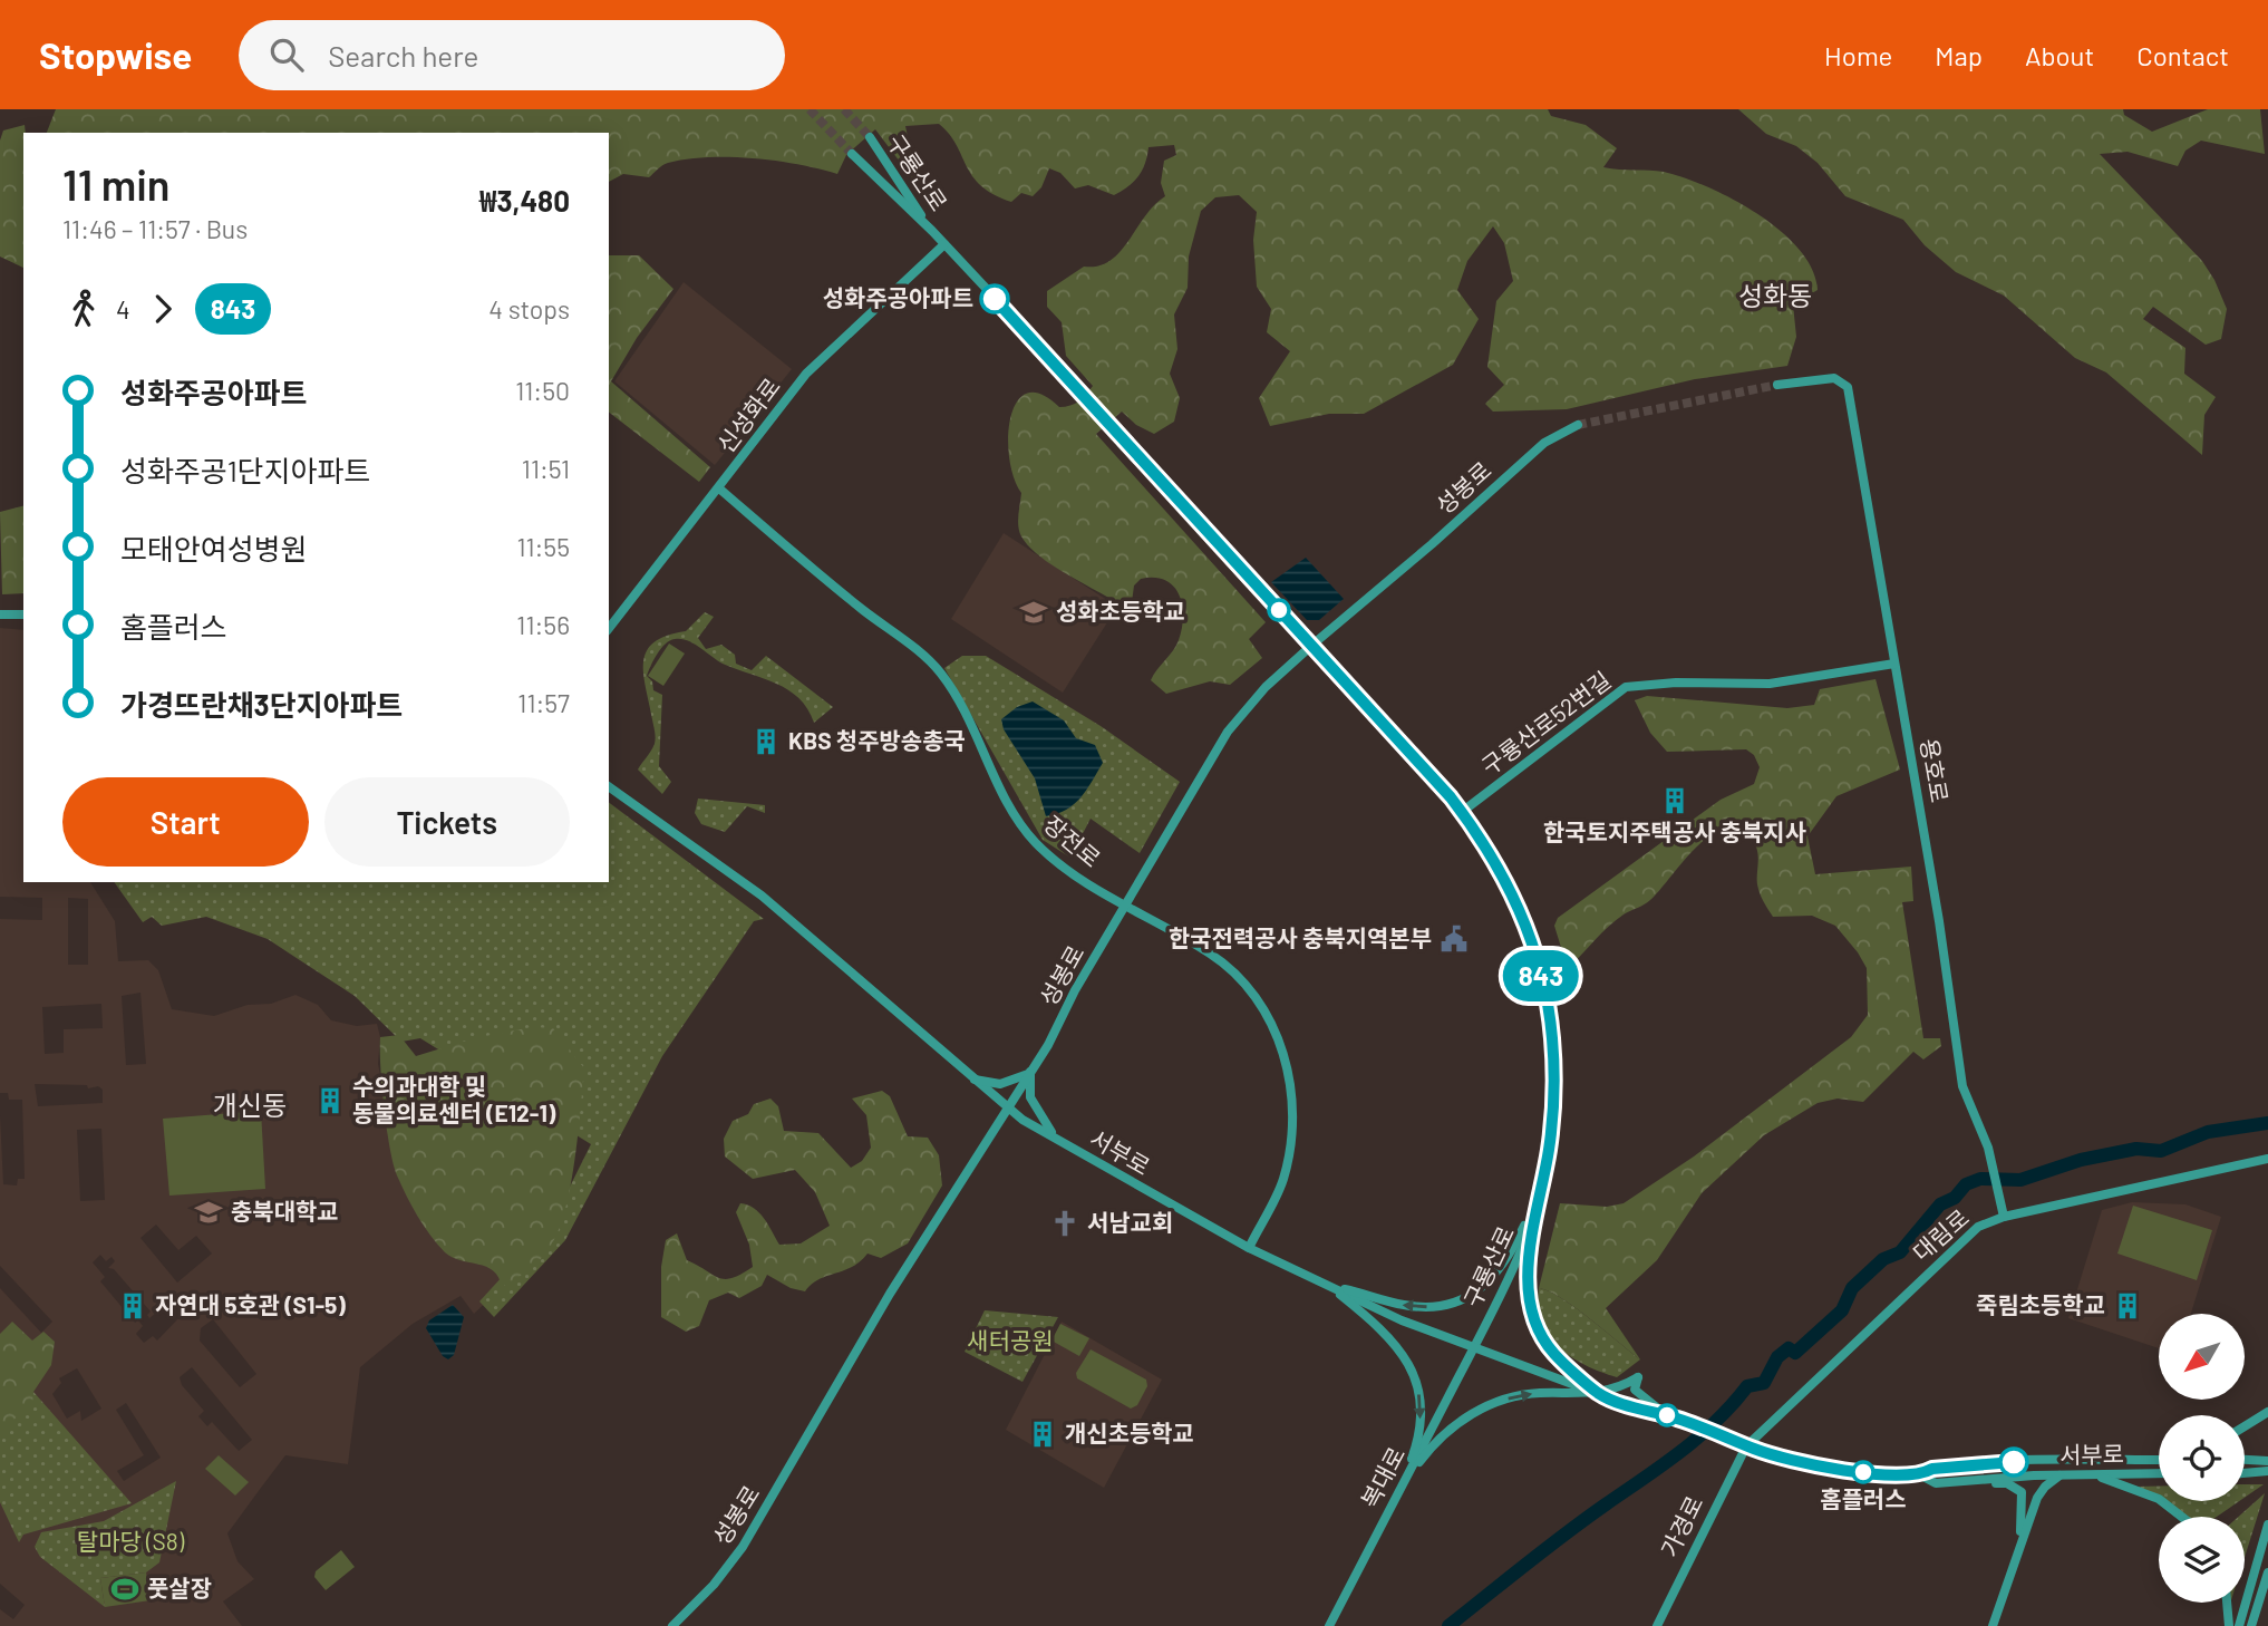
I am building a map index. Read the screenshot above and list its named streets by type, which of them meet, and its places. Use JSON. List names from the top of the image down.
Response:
{
  "streets": {
    "street": [
      "구룡산로",
      "신성화로",
      "성봉로",
      "구룡산로52번길",
      "용호로",
      "장전로",
      "서부로",
      "대림로",
      "복대로",
      "가경로"
    ]
  },
  "crossings": [
    ["구룡산로", "신성화로"],
    ["구룡산로", "성봉로"],
    ["구룡산로", "구룡산로52번길"],
    ["구룡산로", "서부로"],
    ["구룡산로", "복대로"],
    ["신성화로", "장전로"],
    ["성봉로", "장전로"],
    ["성봉로", "서부로"],
    ["구룡산로52번길", "용호로"],
    ["용호로", "대림로"],
    ["장전로", "서부로"],
    ["서부로", "대림로"],
    ["서부로", "복대로"],
    ["서부로", "가경로"],
    ["대림로", "가경로"]
  ],
  "districts": ["성화동", "개신동"],
  "parks": ["새터공원", "탈마당 (S8)"],
  "places": {
    "other": ["성화주공아파트", "홈플러스"],
    "school or university": ["성화초등학교", "충북대학교"],
    "building": [
      "KBS 청주방송총국",
      "한국토지주택공사 충북지사",
      "수의과대학 및 동물의료센터 (E12-1)",
      "자연대 5호관 (S1-5)",
      "죽림초등학교",
      "개신초등학교"
    ],
    "public building": ["한국전력공사 충북지역본부"],
    "church": ["서남교회"],
    "sports": ["풋살장"]
  },
  "lines": ["bus line 843"],
  "north": "bottom left",
  "page": {
    "header": "Stopwise",
    "search": "Search here",
    "nav": [
      "Home",
      "Map",
      "About",
      "Contact"
    ],
    "on_map": "843",
    "heading": ["11 min", "11:46 – 11:57 · Bus", "₩3,480"],
    "legs": ["4", "843", "4 stops"],
    "list": [
      {
        "name": "성화주공아파트",
        "value": "11:50"
      },
      {
        "name": "성화주공1단지아파트",
        "value": "11:51"
      },
      {
        "name": "모태안여성병원",
        "value": "11:55"
      },
      {
        "name": "홈플러스",
        "value": "11:56"
      },
      {
        "name": "가경뜨란채3단지아파트",
        "value": "11:57"
      }
    ],
    "buttons": ["Start", "Tickets"]
  }
}
